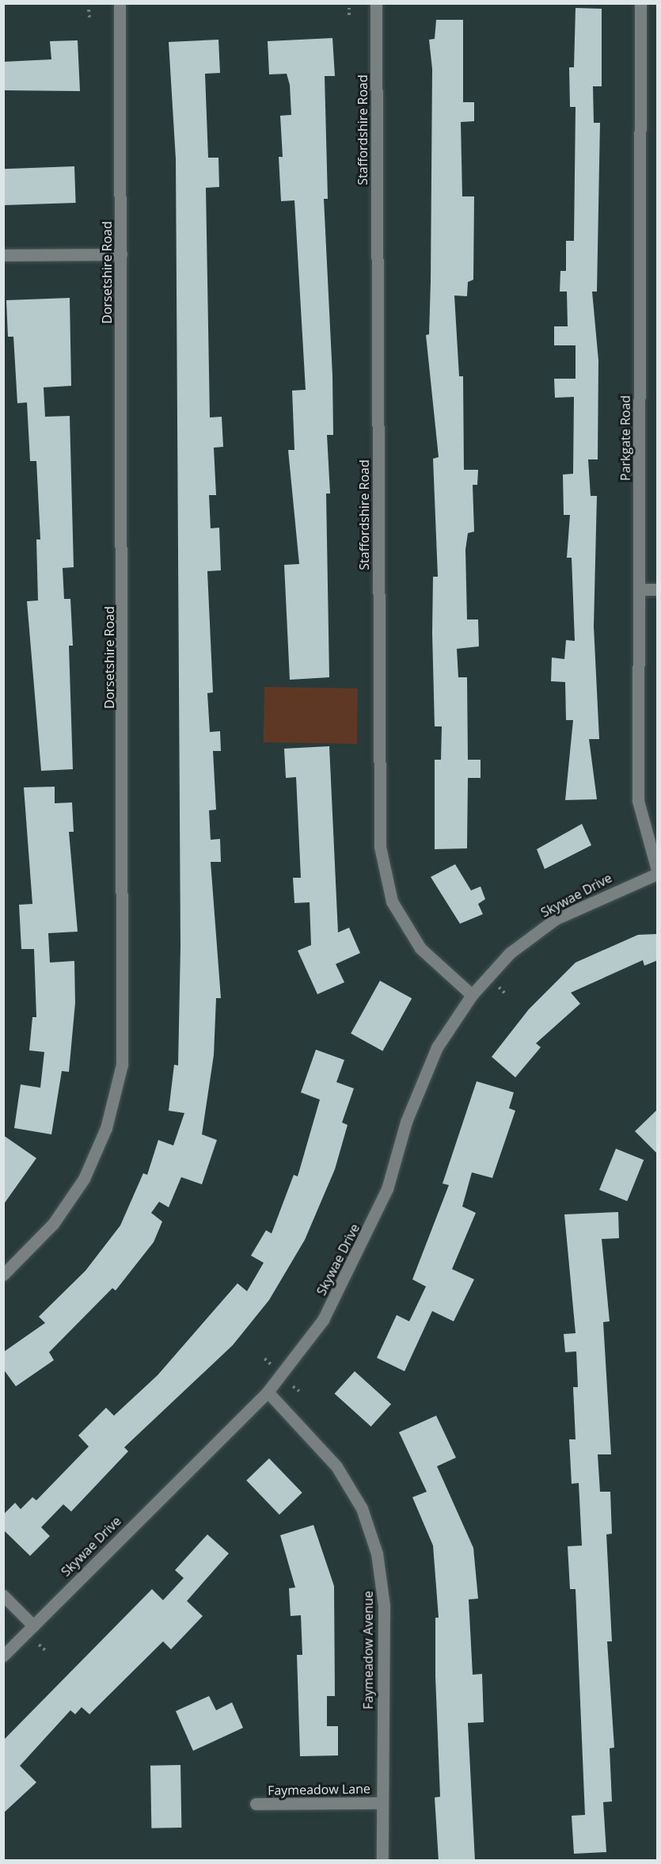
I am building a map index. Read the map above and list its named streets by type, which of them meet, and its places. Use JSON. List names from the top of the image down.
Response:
{
  "streets": {
    "street": [
      "Staffordshire Road",
      "Dorsetshire Road",
      "Parkgate Road",
      "Skywae Drive",
      "Faymeadow Avenue",
      "Faymeadow Lane"
    ]
  },
  "crossings": [
    ["Staffordshire Road", "Skywae Drive"],
    ["Skywae Drive", "Faymeadow Avenue"],
    ["Faymeadow Avenue", "Faymeadow Lane"]
  ]
}
